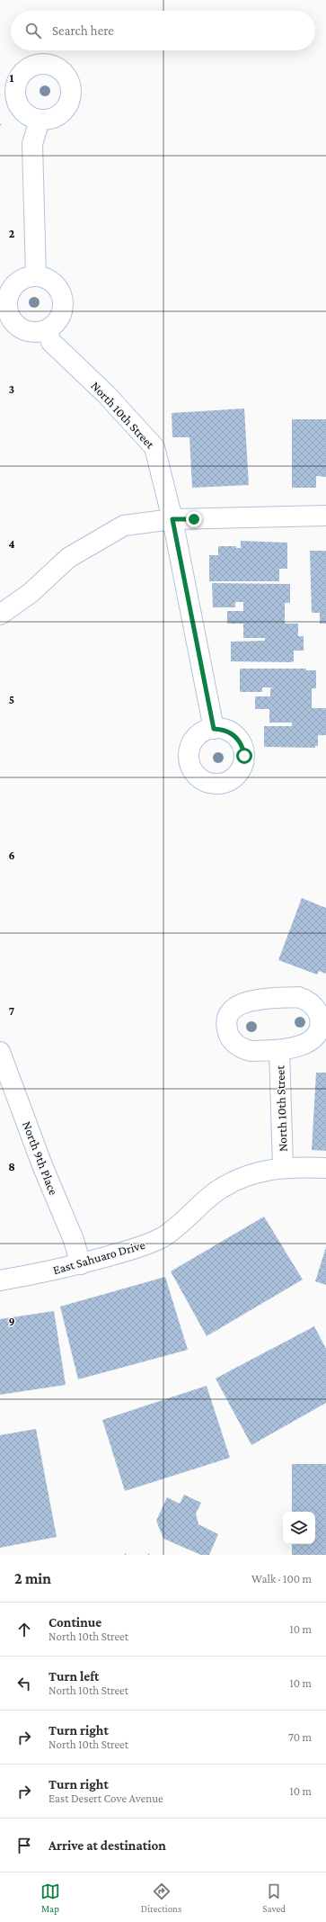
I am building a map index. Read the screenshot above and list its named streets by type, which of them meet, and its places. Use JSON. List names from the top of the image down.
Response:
{
  "streets": {
    "street": ["North 10th Street", "North 9th Place", "East Sahuaro Drive"]
  },
  "crossings": [
    ["North 10th Street", "East Sahuaro Drive"],
    ["North 9th Place", "East Sahuaro Drive"]
  ],
  "page": {
    "search": "Search here",
    "heading": ["2 min", "Walk · 100 m"],
    "list": [
      ["Continue", "North 10th Street", "10 m"],
      ["Turn left", "North 10th Street", "10 m"],
      ["Turn right", "North 10th Street", "70 m"],
      ["Turn right", "East Desert Cove Avenue", "10 m"],
      "Arrive at destination"
    ],
    "nav": ["Map", "Directions", "Saved"]
  },
  "grid": {
    "rows": [
      "1",
      "2",
      "3",
      "4",
      "5",
      "6",
      "7",
      "8",
      "9"
    ]
  }
}
